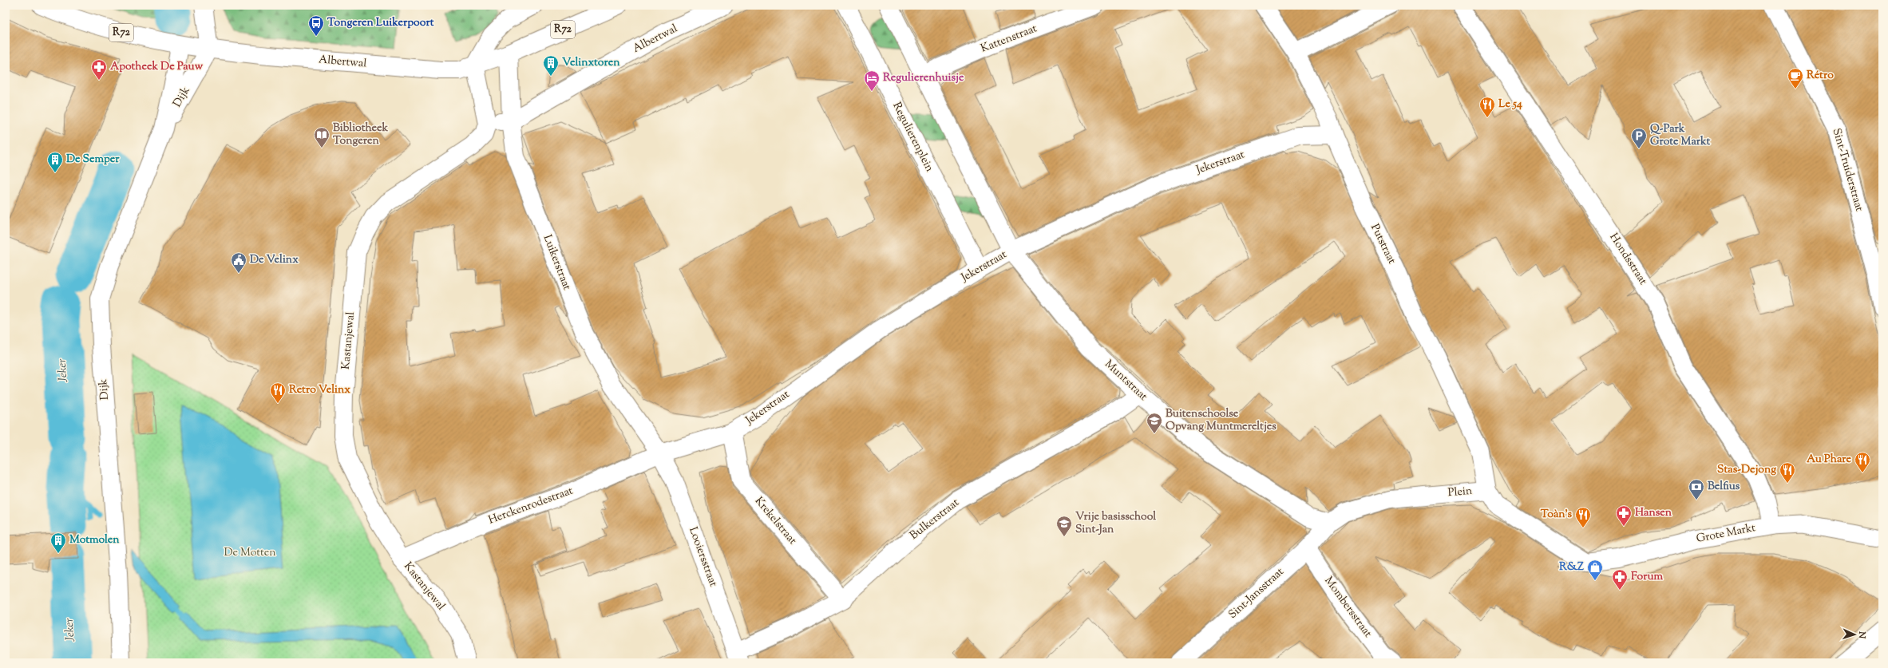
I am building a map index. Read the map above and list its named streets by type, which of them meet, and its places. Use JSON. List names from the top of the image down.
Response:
{
  "streets": {
    "street": [
      "R72",
      "Albertwal",
      "Kattenstraat",
      "Dijk",
      "Regulierenplein",
      "Jekerstraat",
      "Sint-Truiderstraat",
      "Putstraat",
      "Hondsstraat",
      "Luikerstraat",
      "Kastanjewal",
      "Muntstraat",
      "Plein",
      "Herckenrodestraat",
      "Bulkerstraat",
      "Krekelstraat",
      "Grote Markt",
      "Looiersstraat",
      "Sint-Jansstraat",
      "Mombersstraat"
    ]
  },
  "crossings": [
    ["R72", "Albertwal"],
    ["R72", "Dijk"],
    ["Albertwal", "Dijk"],
    ["Albertwal", "Luikerstraat"],
    ["Albertwal", "Kastanjewal"],
    ["Regulierenplein", "Jekerstraat"],
    ["Jekerstraat", "Putstraat"],
    ["Jekerstraat", "Luikerstraat"],
    ["Jekerstraat", "Muntstraat"],
    ["Jekerstraat", "Herckenrodestraat"],
    ["Jekerstraat", "Krekelstraat"],
    ["Jekerstraat", "Looiersstraat"],
    ["Putstraat", "Plein"],
    ["Hondsstraat", "Grote Markt"],
    ["Luikerstraat", "Herckenrodestraat"],
    ["Luikerstraat", "Looiersstraat"],
    ["Kastanjewal", "Herckenrodestraat"],
    ["Muntstraat", "Plein"],
    ["Muntstraat", "Bulkerstraat"],
    ["Muntstraat", "Sint-Jansstraat"],
    ["Plein", "Grote Markt"],
    ["Plein", "Sint-Jansstraat"],
    ["Herckenrodestraat", "Looiersstraat"],
    ["Bulkerstraat", "Krekelstraat"],
    ["Bulkerstraat", "Looiersstraat"],
    ["Sint-Jansstraat", "Mombersstraat"]
  ],
  "water": ["Jeker"],
  "parks": ["De Motten"],
  "places": {
    "bus stop": ["Tongeren Luikerpoort"],
    "building": ["Velinxtoren", "De Semper", "Motmolen"],
    "pharmacy": ["Apotheek De Pauw", "Hansen", "Forum"],
    "cafe": ["Rétro"],
    "hotel": ["Regulierenhuisje"],
    "restaurant": [
      "Le 54",
      "Retro Velinx",
      "Au Phare",
      "Stas-Dejong",
      "Toàn's"
    ],
    "library": ["Bibliotheek Tongeren"],
    "parking": ["Q-Park Grote Markt"],
    "public building": ["De Velinx"],
    "school or university": ["Buitenschoolse Opvang Muntmereltjes", "Vrije basisschool Sint-Jan"],
    "bank": ["Belfius"],
    "shop": ["R&Z"]
  },
  "north": "right"
}
